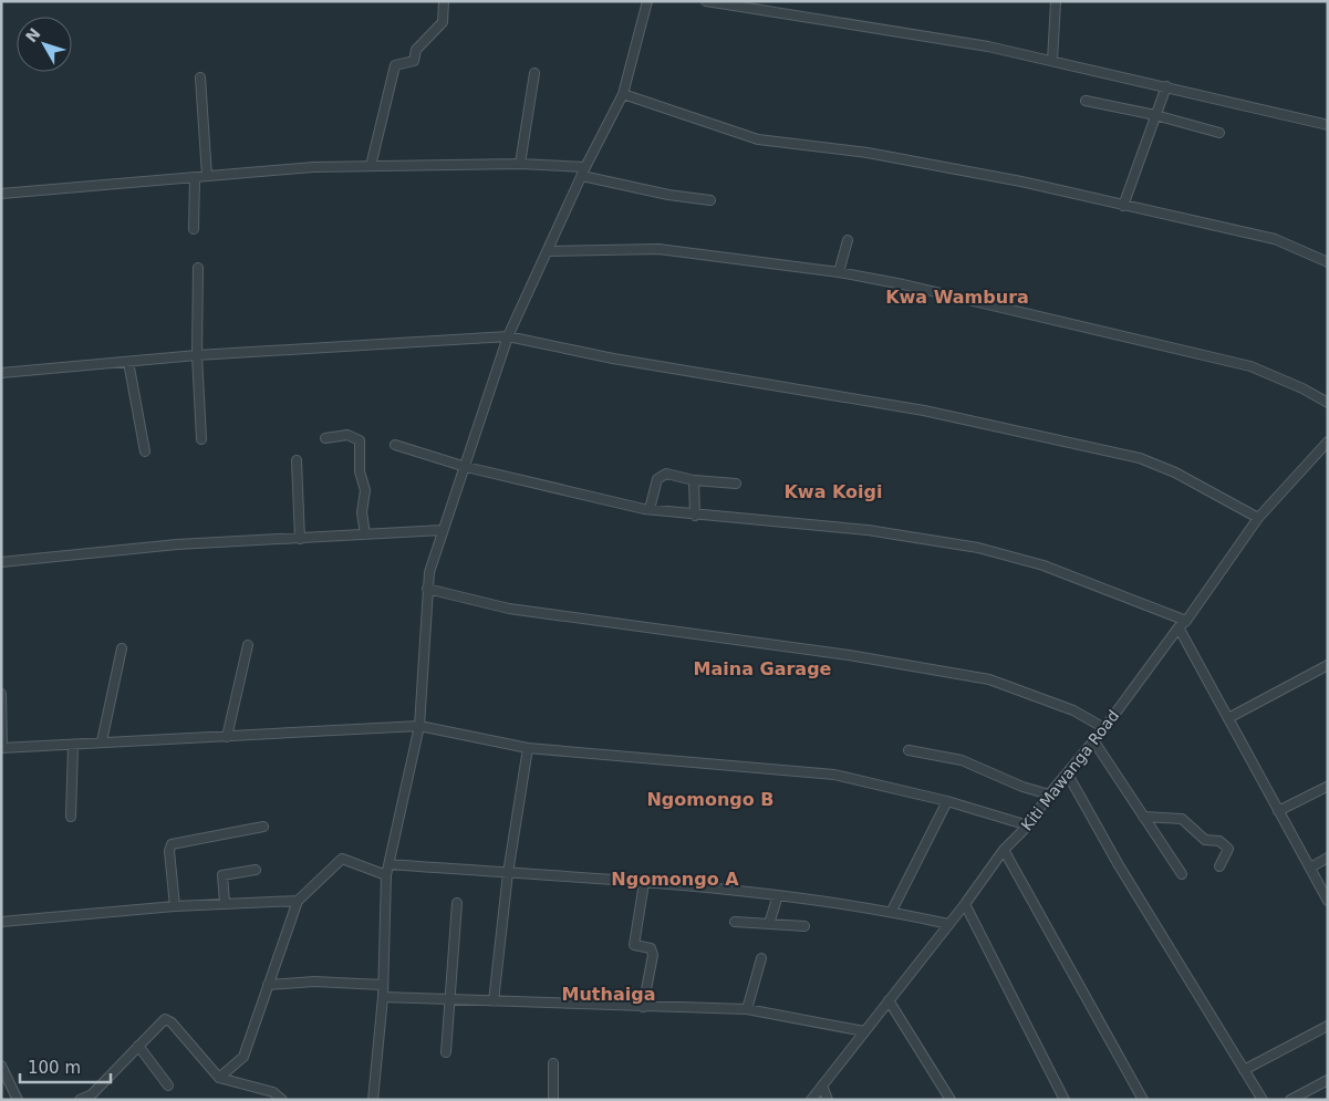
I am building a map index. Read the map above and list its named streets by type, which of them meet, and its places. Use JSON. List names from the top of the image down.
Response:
{
  "streets": {
    "street": ["Kiti Mawanga Road"]
  },
  "districts": [
    "Kwa Wambura",
    "Kwa Koigi",
    "Maina Garage",
    "Ngomongo B",
    "Ngomongo A",
    "Muthaiga"
  ],
  "scale_bar": "100 m",
  "north": "top left"
}
